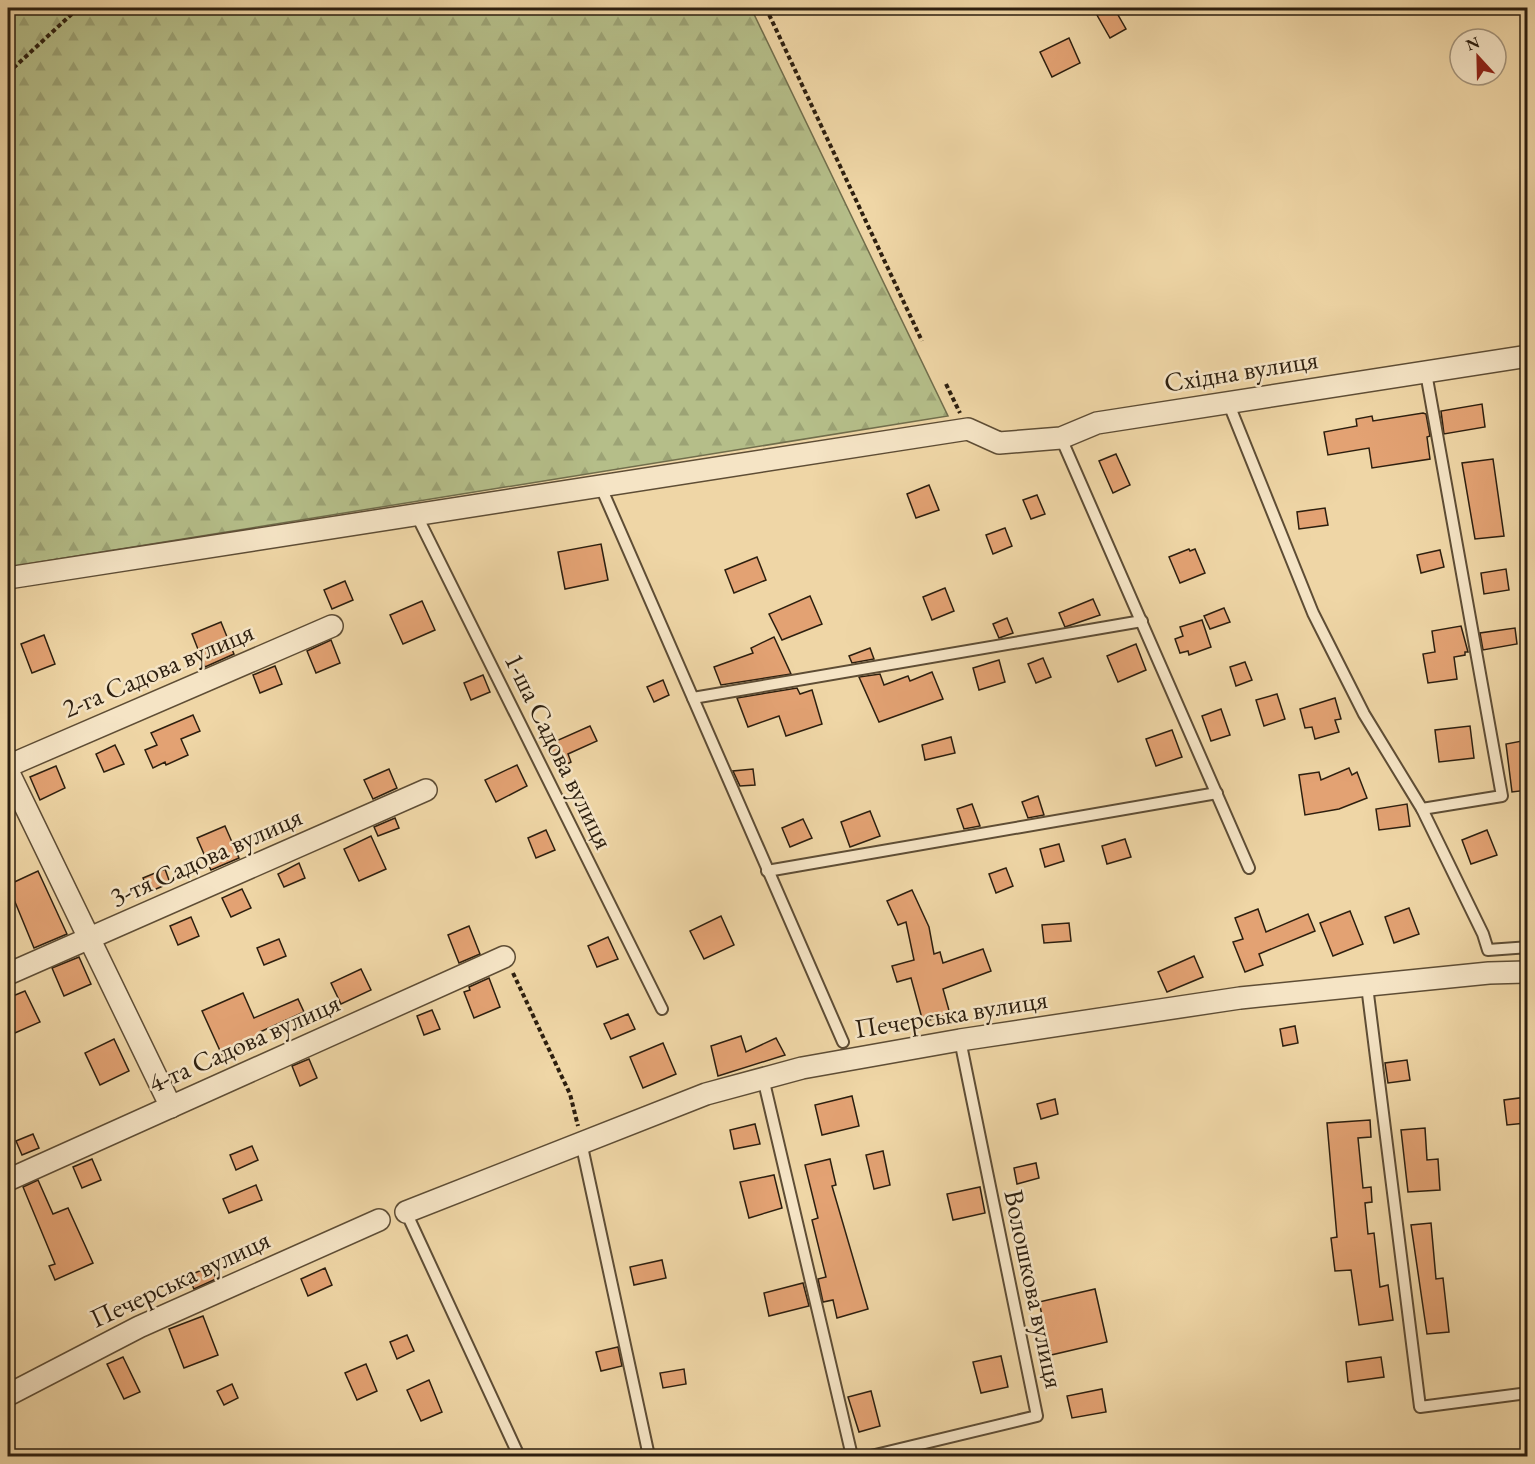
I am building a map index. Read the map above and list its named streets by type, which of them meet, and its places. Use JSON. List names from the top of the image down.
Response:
{
  "streets": {
    "street": [
      "Східна вулиця",
      "2-га Садова вулиця",
      "3-тя Садова вулиця",
      "Печерська вулиця",
      "4-та Садова вулиця"
    ],
    "lane": ["1-ша Садова вулиця", "Волошкова вулиця"]
  },
  "crossings": [
    ["Печерська вулиця", "Волошкова вулиця"]
  ],
  "north": "top"
}
